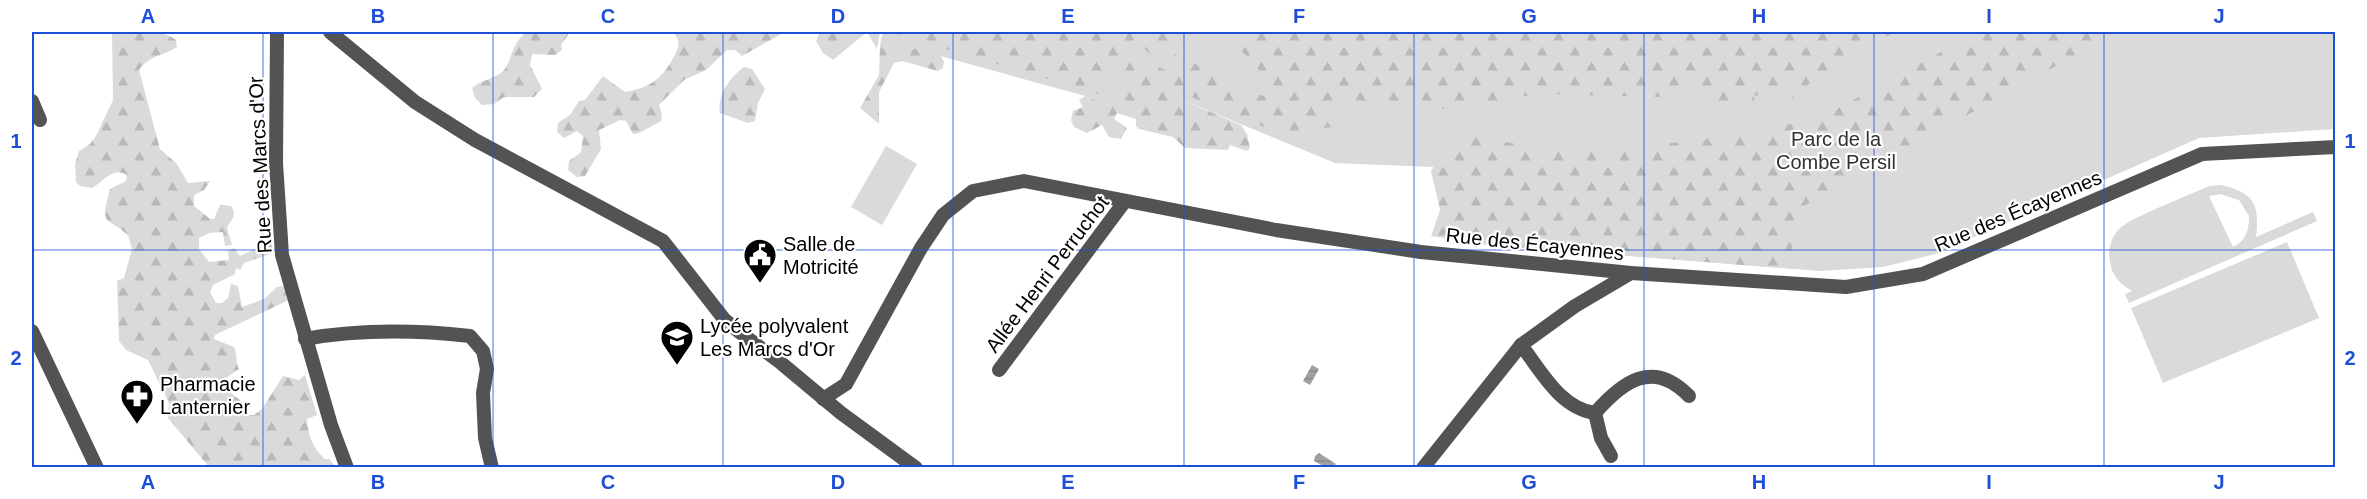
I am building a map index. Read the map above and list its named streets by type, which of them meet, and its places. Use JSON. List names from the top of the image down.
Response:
{
  "streets": {
    "street": ["Rue des Marcs d'Or", "Rue des Écayennes", "Allée Henri Perruchot"]
  },
  "crossings": [
    ["Rue des Écayennes", "Allée Henri Perruchot"]
  ],
  "parks": ["Parc de la Combe Persil"],
  "places": {
    "public building": ["Salle de Motricité"],
    "school or university": ["Lycée polyvalent Les Marcs d'Or"],
    "pharmacy": ["Pharmacie Lanternier"]
  },
  "grid": {
    "columns": [
      "A",
      "B",
      "C",
      "D",
      "E",
      "F",
      "G",
      "H",
      "I",
      "J"
    ],
    "rows": ["1", "2"]
  }
}
